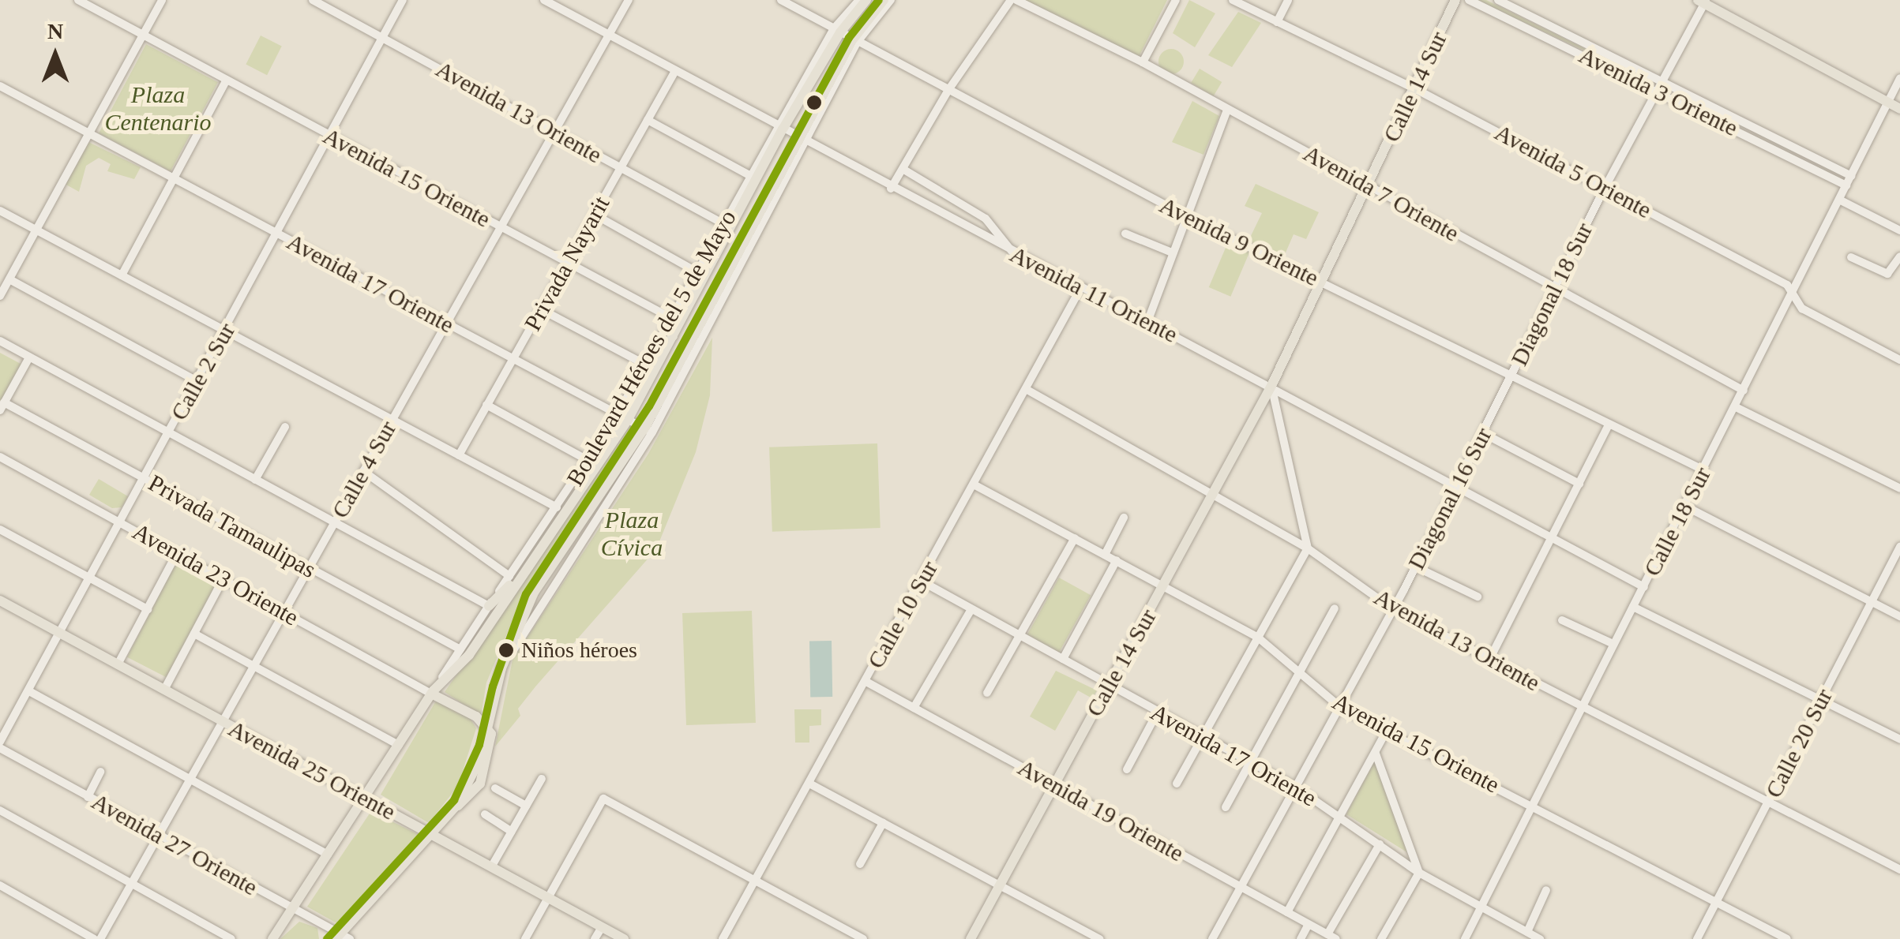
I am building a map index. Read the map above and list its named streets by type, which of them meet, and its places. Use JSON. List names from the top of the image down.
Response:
{
  "streets": {
    "main road": ["Calle 14 Sur", "Boulevard Héroes del 5 de Mayo", "Avenida 25 Oriente"],
    "street": [
      "Avenida 3 Oriente",
      "Avenida 13 Oriente",
      "Avenida 5 Oriente",
      "Avenida 15 Oriente",
      "Avenida 7 Oriente",
      "Avenida 9 Oriente",
      "Privada Nayarit",
      "Avenida 17 Oriente",
      "Avenida 11 Oriente",
      "Diagonal 18 Sur",
      "Calle 2 Sur",
      "Calle 4 Sur",
      "Diagonal 16 Sur",
      "Calle 18 Sur",
      "Privada Tamaulipas",
      "Avenida 23 Oriente",
      "Calle 10 Sur",
      "Calle 20 Sur",
      "Avenida 19 Oriente",
      "Avenida 27 Oriente"
    ]
  },
  "crossings": [
    ["Calle 14 Sur", "Avenida 13 Oriente"],
    ["Calle 14 Sur", "Avenida 5 Oriente"],
    ["Calle 14 Sur", "Avenida 15 Oriente"],
    ["Calle 14 Sur", "Avenida 7 Oriente"],
    ["Calle 14 Sur", "Avenida 9 Oriente"],
    ["Calle 14 Sur", "Avenida 17 Oriente"],
    ["Calle 14 Sur", "Avenida 11 Oriente"],
    ["Calle 14 Sur", "Avenida 19 Oriente"],
    ["Avenida 3 Oriente", "Diagonal 18 Sur"],
    ["Avenida 3 Oriente", "Calle 18 Sur"],
    ["Avenida 13 Oriente", "Privada Nayarit"],
    ["Avenida 13 Oriente", "Boulevard Héroes del 5 de Mayo"],
    ["Avenida 13 Oriente", "Calle 2 Sur"],
    ["Avenida 13 Oriente", "Calle 4 Sur"],
    ["Avenida 13 Oriente", "Diagonal 16 Sur"],
    ["Avenida 13 Oriente", "Calle 18 Sur"],
    ["Avenida 13 Oriente", "Calle 10 Sur"],
    ["Avenida 13 Oriente", "Calle 20 Sur"],
    ["Avenida 5 Oriente", "Diagonal 18 Sur"],
    ["Avenida 5 Oriente", "Calle 18 Sur"],
    ["Avenida 15 Oriente", "Privada Nayarit"],
    ["Avenida 15 Oriente", "Boulevard Héroes del 5 de Mayo"],
    ["Avenida 15 Oriente", "Calle 2 Sur"],
    ["Avenida 15 Oriente", "Calle 4 Sur"],
    ["Avenida 15 Oriente", "Diagonal 16 Sur"],
    ["Avenida 15 Oriente", "Calle 18 Sur"],
    ["Avenida 15 Oriente", "Calle 10 Sur"],
    ["Avenida 15 Oriente", "Calle 20 Sur"],
    ["Avenida 7 Oriente", "Diagonal 18 Sur"],
    ["Avenida 7 Oriente", "Calle 18 Sur"],
    ["Avenida 9 Oriente", "Diagonal 18 Sur"],
    ["Avenida 9 Oriente", "Boulevard Héroes del 5 de Mayo"],
    ["Avenida 9 Oriente", "Diagonal 16 Sur"],
    ["Avenida 9 Oriente", "Calle 18 Sur"],
    ["Privada Nayarit", "Avenida 17 Oriente"],
    ["Privada Nayarit", "Avenida 11 Oriente"],
    ["Avenida 17 Oriente", "Boulevard Héroes del 5 de Mayo"],
    ["Avenida 17 Oriente", "Calle 2 Sur"],
    ["Avenida 17 Oriente", "Calle 4 Sur"],
    ["Avenida 17 Oriente", "Diagonal 16 Sur"],
    ["Avenida 17 Oriente", "Calle 18 Sur"],
    ["Avenida 17 Oriente", "Calle 10 Sur"],
    ["Avenida 11 Oriente", "Boulevard Héroes del 5 de Mayo"],
    ["Avenida 11 Oriente", "Calle 4 Sur"],
    ["Avenida 11 Oriente", "Diagonal 16 Sur"],
    ["Avenida 11 Oriente", "Calle 18 Sur"],
    ["Avenida 11 Oriente", "Calle 10 Sur"],
    ["Diagonal 18 Sur", "Diagonal 16 Sur"],
    ["Boulevard Héroes del 5 de Mayo", "Privada Tamaulipas"],
    ["Boulevard Héroes del 5 de Mayo", "Avenida 23 Oriente"],
    ["Boulevard Héroes del 5 de Mayo", "Avenida 25 Oriente"],
    ["Boulevard Héroes del 5 de Mayo", "Avenida 27 Oriente"],
    ["Calle 2 Sur", "Privada Tamaulipas"],
    ["Calle 2 Sur", "Avenida 23 Oriente"],
    ["Calle 2 Sur", "Avenida 25 Oriente"],
    ["Calle 4 Sur", "Privada Tamaulipas"],
    ["Calle 4 Sur", "Avenida 23 Oriente"],
    ["Calle 4 Sur", "Avenida 25 Oriente"],
    ["Calle 4 Sur", "Avenida 27 Oriente"],
    ["Diagonal 16 Sur", "Avenida 19 Oriente"],
    ["Calle 10 Sur", "Avenida 19 Oriente"]
  ],
  "parks": ["Plaza Centenario", "Plaza Cívica"],
  "places": ["Niños héroes"],
  "north": "top"
}
